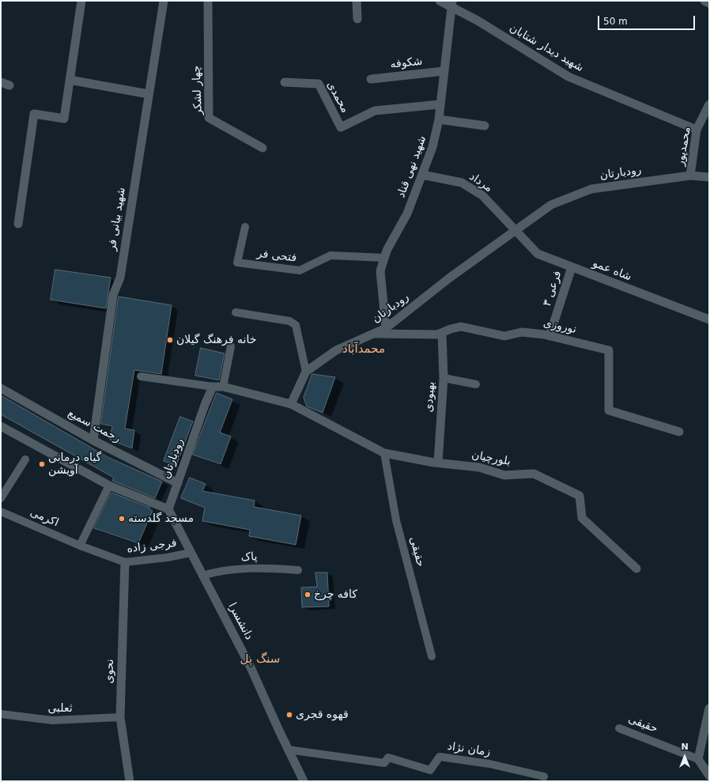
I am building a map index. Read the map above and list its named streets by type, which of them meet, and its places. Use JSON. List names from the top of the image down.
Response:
{
  "streets": {
    "street": [
      "شهید دیدار شتابان",
      "شکوفه",
      "چهار لشکر",
      "محمدی",
      "محمدپور",
      "شهید نهی قناد",
      "رودبارتان",
      "مرداد",
      "شهید بیانی فر",
      "شاه عمو",
      "فرعی ۳",
      "نوروزی",
      "بهبودی",
      "رحمت سمیع",
      "بلورچیان",
      "دانشسرا",
      "نحوی"
    ],
    "lane": [
      "فتحی فر",
      "اکرمی",
      "فرجی زاده",
      "حقیقی",
      "پاک",
      "ثعلبی",
      "زمان نژاد"
    ]
  },
  "crossings": [
    ["شهید دیدار شتابان", "محمدپور"],
    ["شهید دیدار شتابان", "شهید نهی قناد"],
    ["شکوفه", "شهید نهی قناد"],
    ["محمدی", "شهید نهی قناد"],
    ["محمدپور", "رودبارتان"],
    ["شهید نهی قناد", "رودبارتان"],
    ["شهید نهی قناد", "مرداد"],
    ["شهید نهی قناد", "فتحی فر"],
    ["رودبارتان", "مرداد"],
    ["رودبارتان", "شاه عمو"],
    ["رودبارتان", "نوروزی"],
    ["رودبارتان", "رحمت سمیع"],
    ["رودبارتان", "بلورچیان"],
    ["رودبارتان", "دانشسرا"],
    ["مرداد", "شاه عمو"],
    ["شهید بیانی فر", "رحمت سمیع"],
    ["شاه عمو", "فرعی ۳"],
    ["فرعی ۳", "نوروزی"],
    ["نوروزی", "بهبودی"],
    ["بهبودی", "بلورچیان"],
    ["بلورچیان", "حقیقی"],
    ["اکرمی", "فرجی زاده"],
    ["فرجی زاده", "دانشسرا"],
    ["فرجی زاده", "نحوی"],
    ["پاک", "دانشسرا"],
    ["دانشسرا", "زمان نژاد"],
    ["نحوی", "ثعلبی"]
  ],
  "districts": ["محمدآباد", "سنگ پل"],
  "places": [
    "خانه فرهنگ گیلان",
    "گیاه درمانی آویشن",
    "مسجد گلدسته",
    "کافه چرخ",
    "قهوه قجری"
  ],
  "scale_bar": "50 m",
  "north": "top"
}
